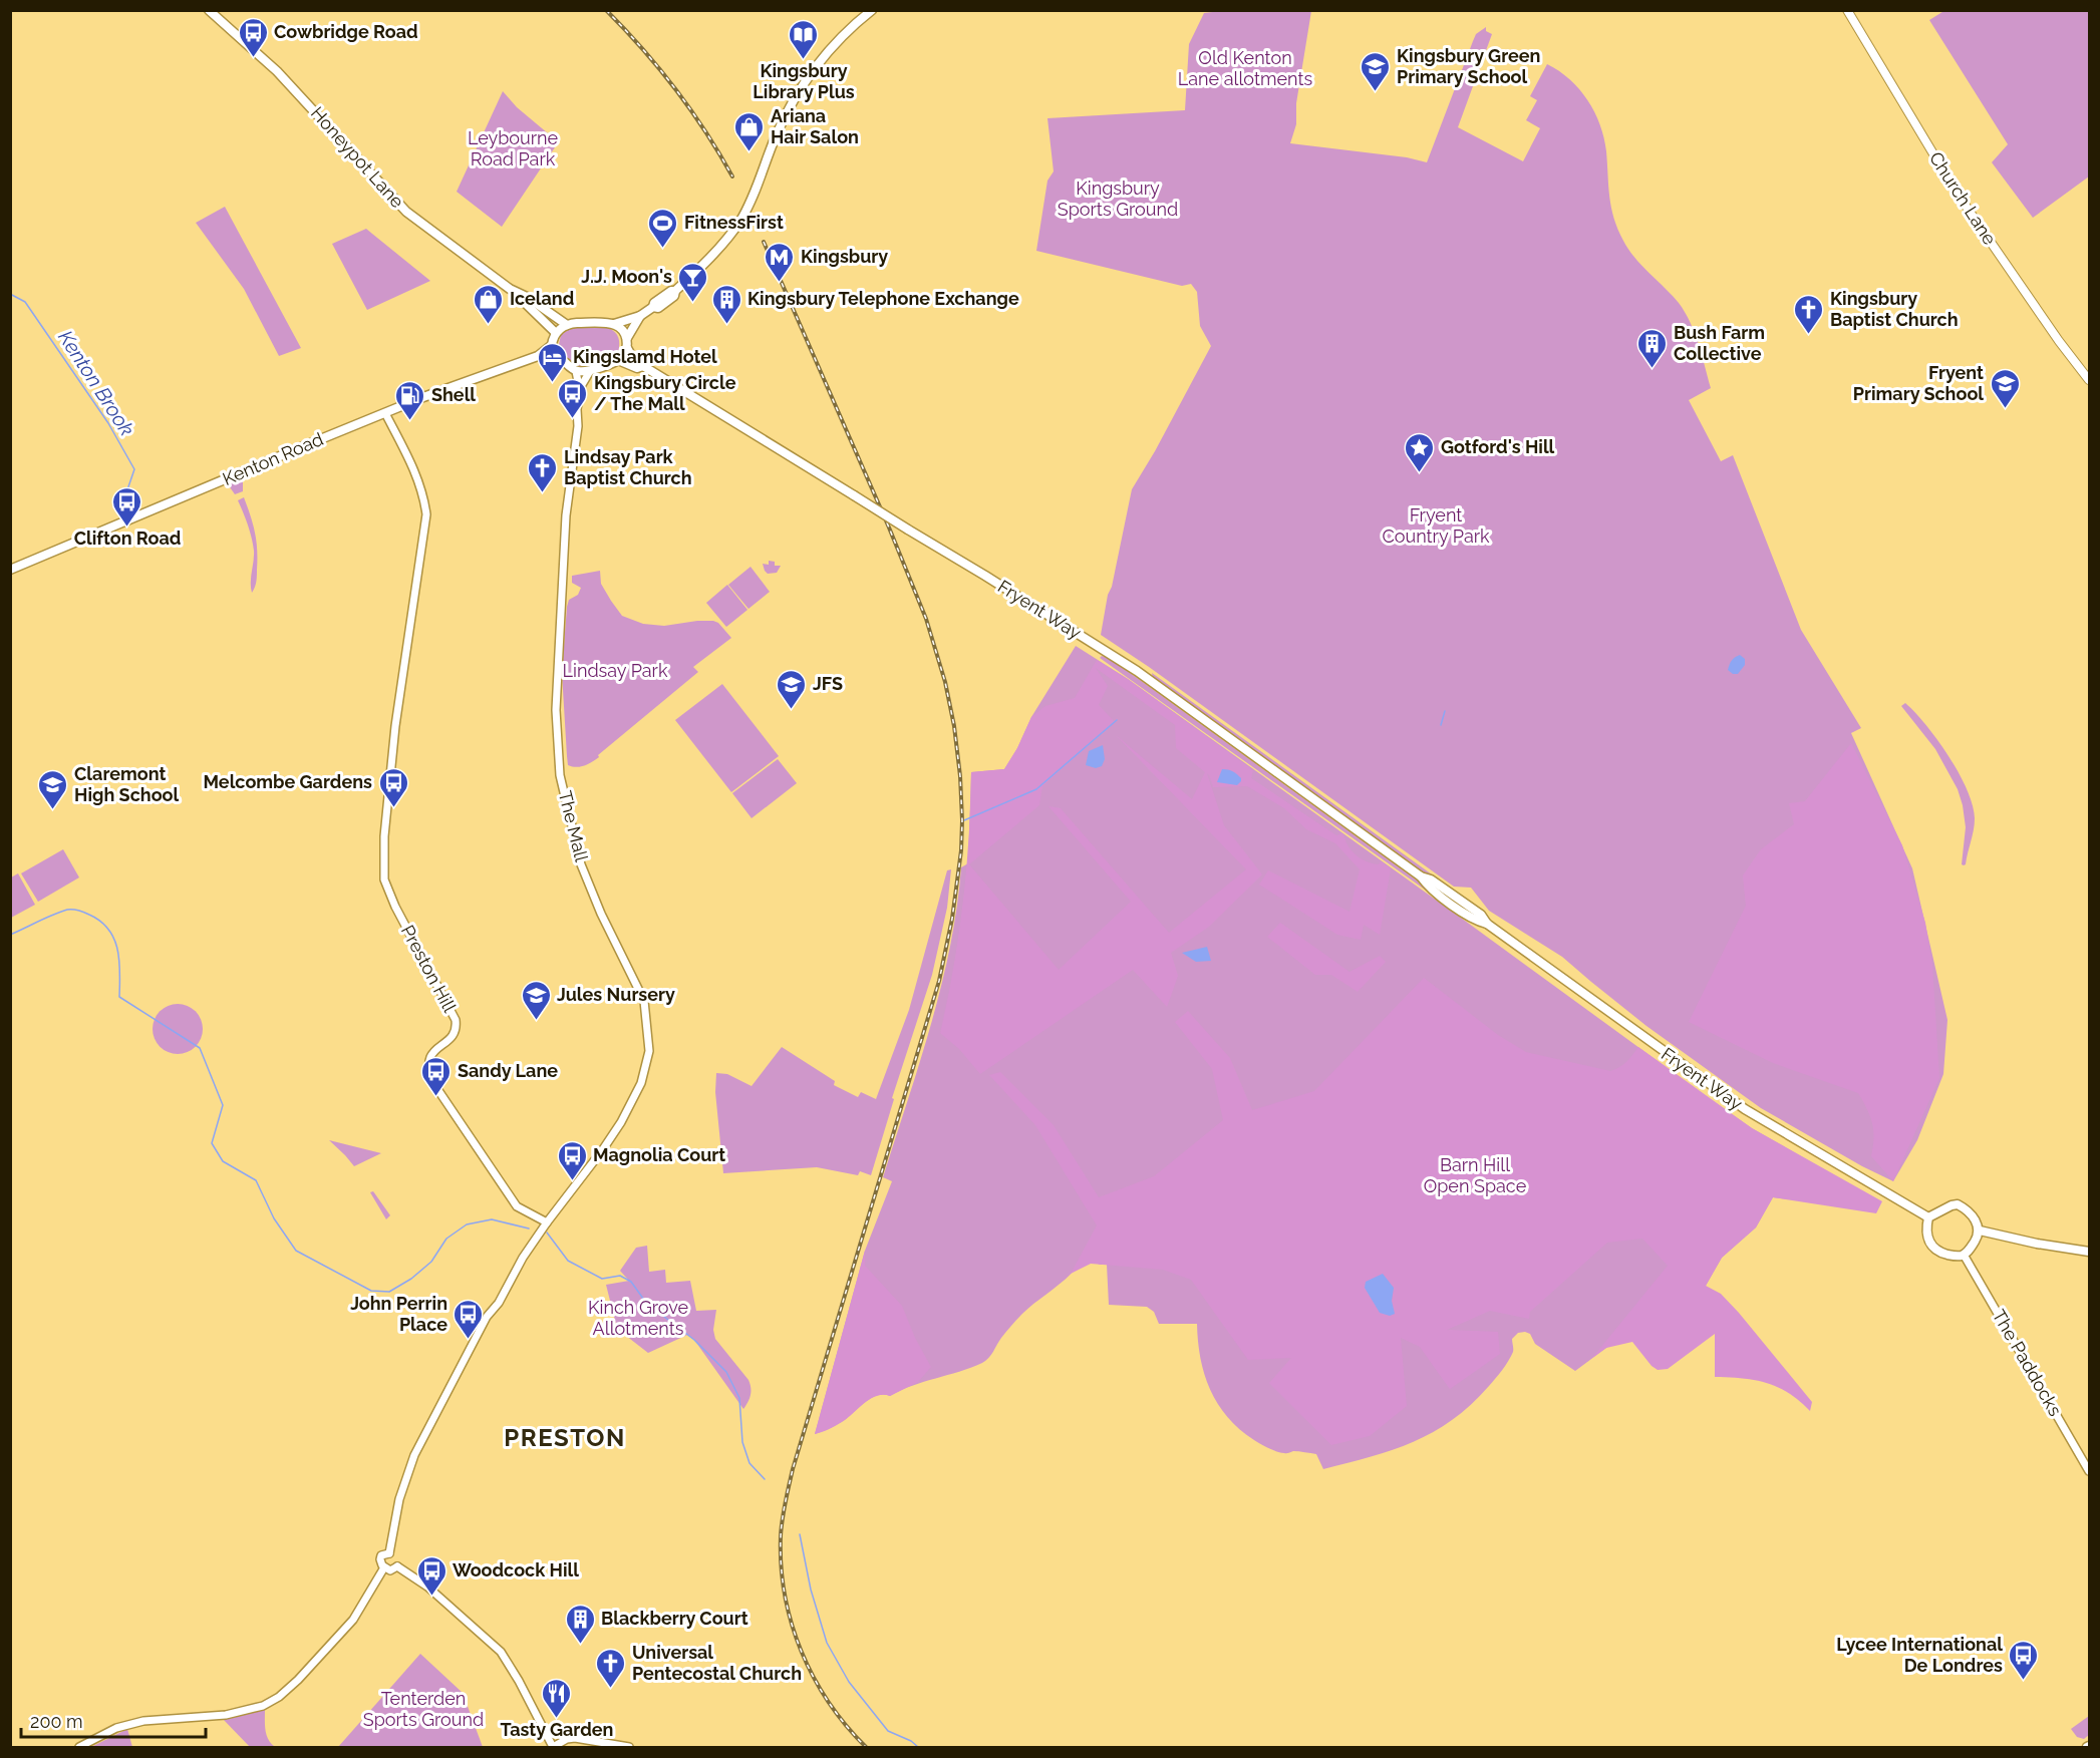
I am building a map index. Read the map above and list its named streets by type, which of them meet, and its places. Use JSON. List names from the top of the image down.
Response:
{
  "streets": {
    "main road": [
      "Honeypot Lane",
      "Church Lane",
      "Kenton Road",
      "Fryent Way"
    ],
    "street": ["The Mall", "Preston Hill", "The Paddocks"]
  },
  "crossings": [
    ["Honeypot Lane", "Kenton Road"],
    ["Honeypot Lane", "Fryent Way"],
    ["Honeypot Lane", "The Mall"],
    ["Kenton Road", "Fryent Way"],
    ["Kenton Road", "The Mall"],
    ["Kenton Road", "Preston Hill"],
    ["Fryent Way", "The Mall"],
    ["Fryent Way", "The Paddocks"],
    ["The Mall", "Preston Hill"]
  ],
  "districts": ["PRESTON"],
  "water": ["Kenton Brook"],
  "parks": [
    "Old Kenton Lane allotments",
    "Leybourne Road Park",
    "Kingsbury Sports Ground",
    "Fryent Country Park",
    "Lindsay Park",
    "Barn Hill Open Space",
    "Kinch Grove Allotments",
    "Tenterden Sports Ground"
  ],
  "places": {
    "bus stop": [
      "Cowbridge Road",
      "Kingsbury Circle / The Mall",
      "Clifton Road",
      "Melcombe Gardens",
      "Sandy Lane",
      "Magnolia Court",
      "John Perrin Place",
      "Woodcock Hill",
      "Lycee International De Londres"
    ],
    "library": ["Kingsbury Library Plus"],
    "school or university": [
      "Kingsbury Green Primary School",
      "Fryent Primary School",
      "JFS",
      "Claremont High School",
      "Jules Nursery"
    ],
    "shop": ["Ariana Hair Salon", "Iceland"],
    "sports": ["FitnessFirst"],
    "metro station": ["Kingsbury"],
    "bar": ["J.J. Moon's"],
    "building": ["Kingsbury Telephone Exchange", "Bush Farm Collective", "Blackberry Court"],
    "church": ["Kingsbury Baptist Church", "Lindsay Park Baptist Church", "Universal Pentecostal Church"],
    "hotel": ["Kingslamd Hotel"],
    "fuel station": ["Shell"],
    "place": ["Gotford's Hill"],
    "restaurant": ["Tasty Garden"]
  },
  "scale_bar": "200 m"
}
